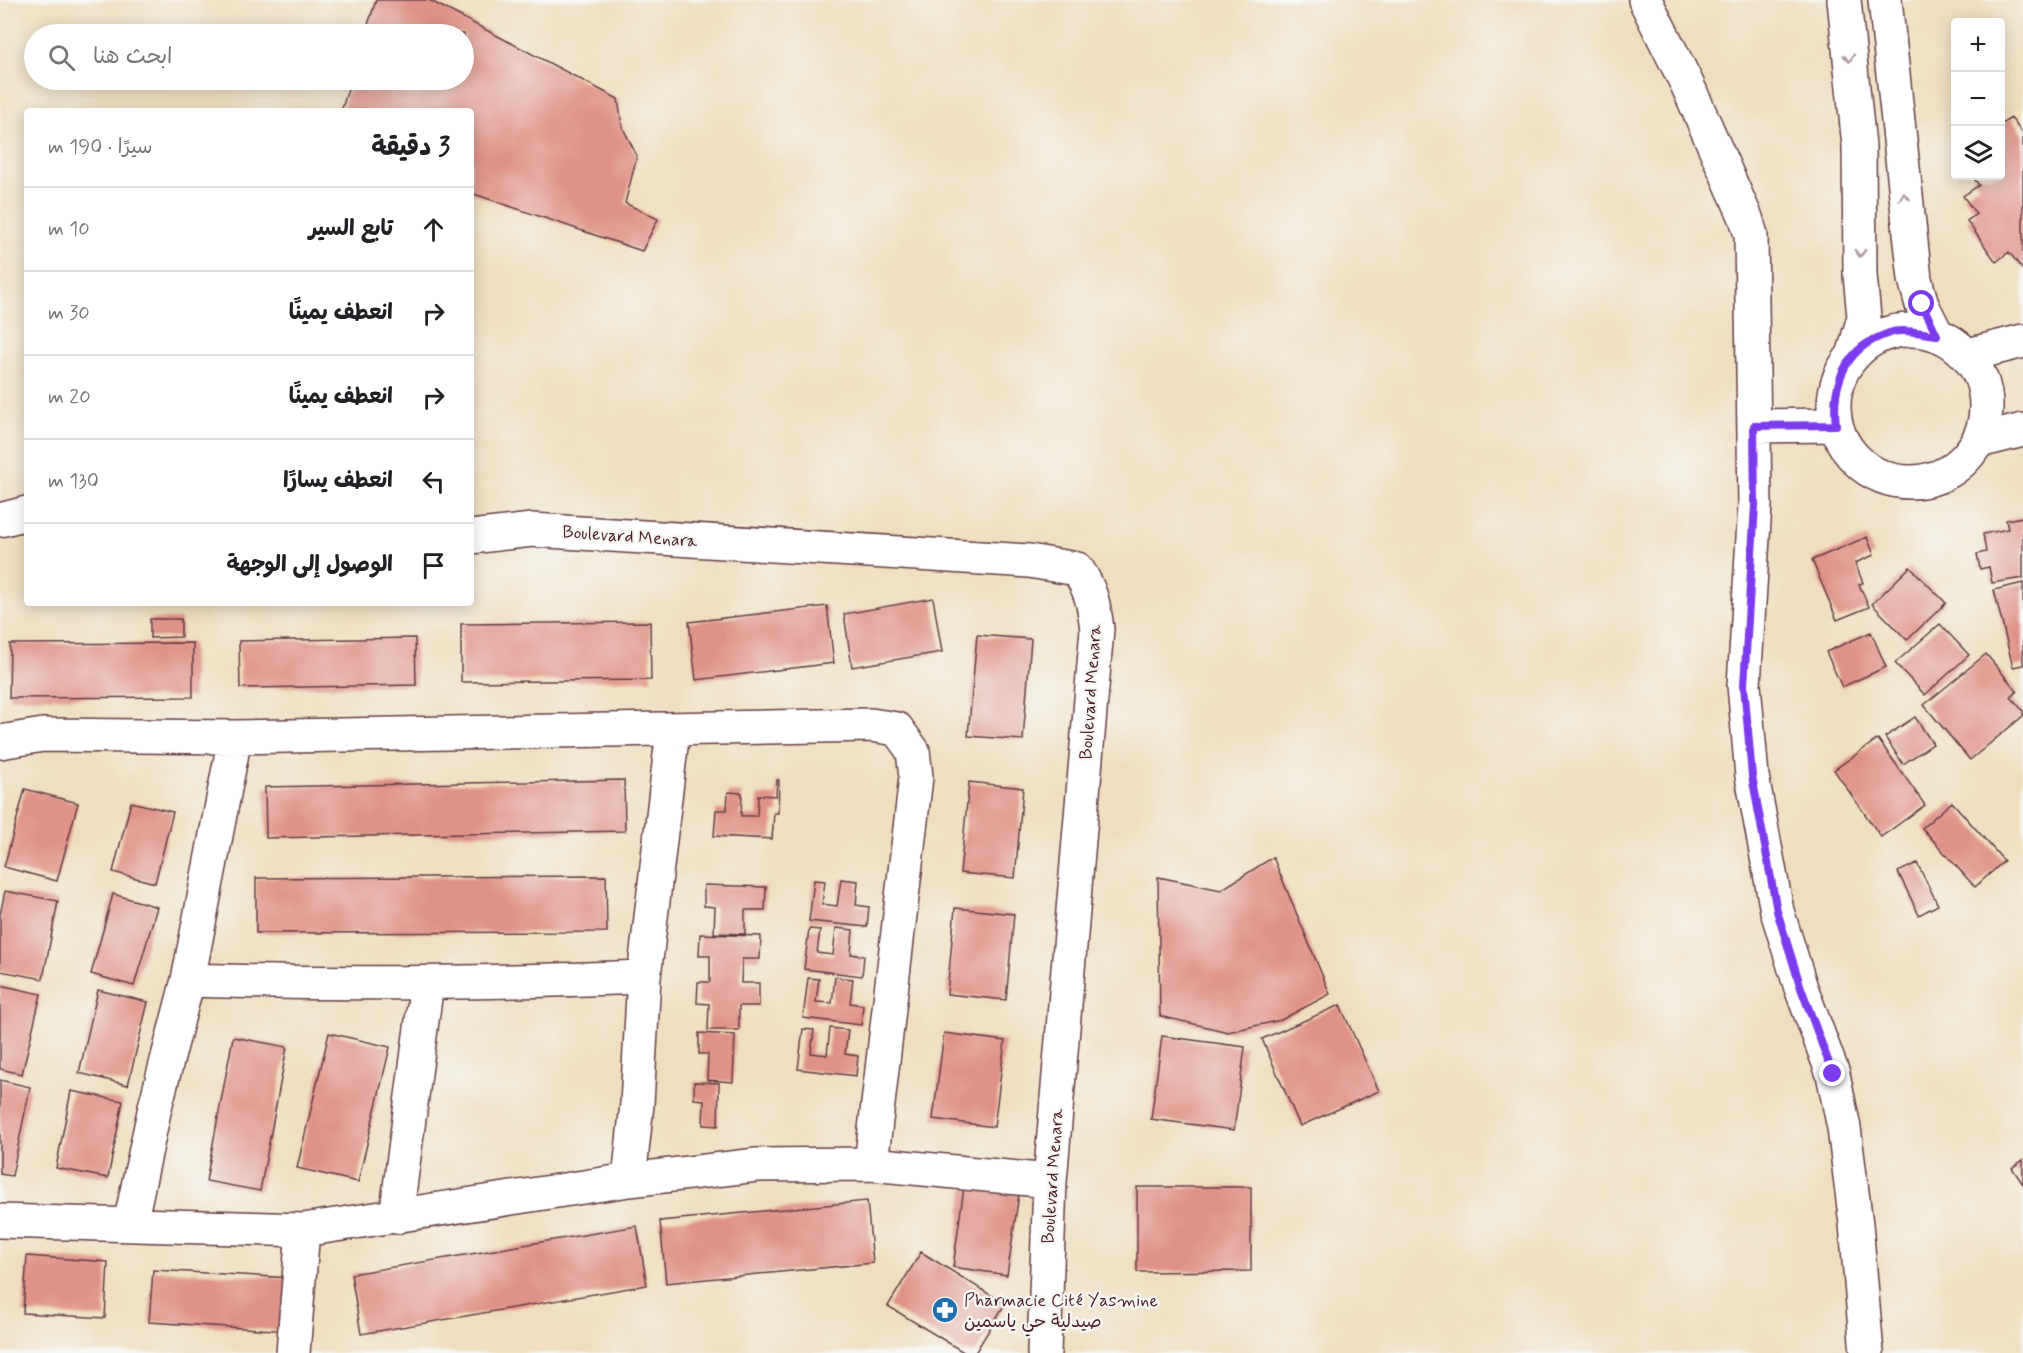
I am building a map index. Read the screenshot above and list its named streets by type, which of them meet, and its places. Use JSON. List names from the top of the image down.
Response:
{
  "streets": {
    "street": ["Boulevard Menara"]
  },
  "places": {
    "pharmacy": ["Pharmacie Cité Yasmine صيدلية حي ياسمين"]
  },
  "page": {
    "map_buttons": ["+", "−"],
    "search": "ابحث هنا",
    "heading": ["3 دقيقة", "سيرًا · 190 m"],
    "list": [
      ["تابع السير", "10 m"],
      ["انعطف يمينًا", "30 m"],
      ["انعطف يمينًا", "20 m"],
      ["انعطف يسارًا", "130 m"],
      "الوصول إلى الوجهة"
    ]
  }
}
